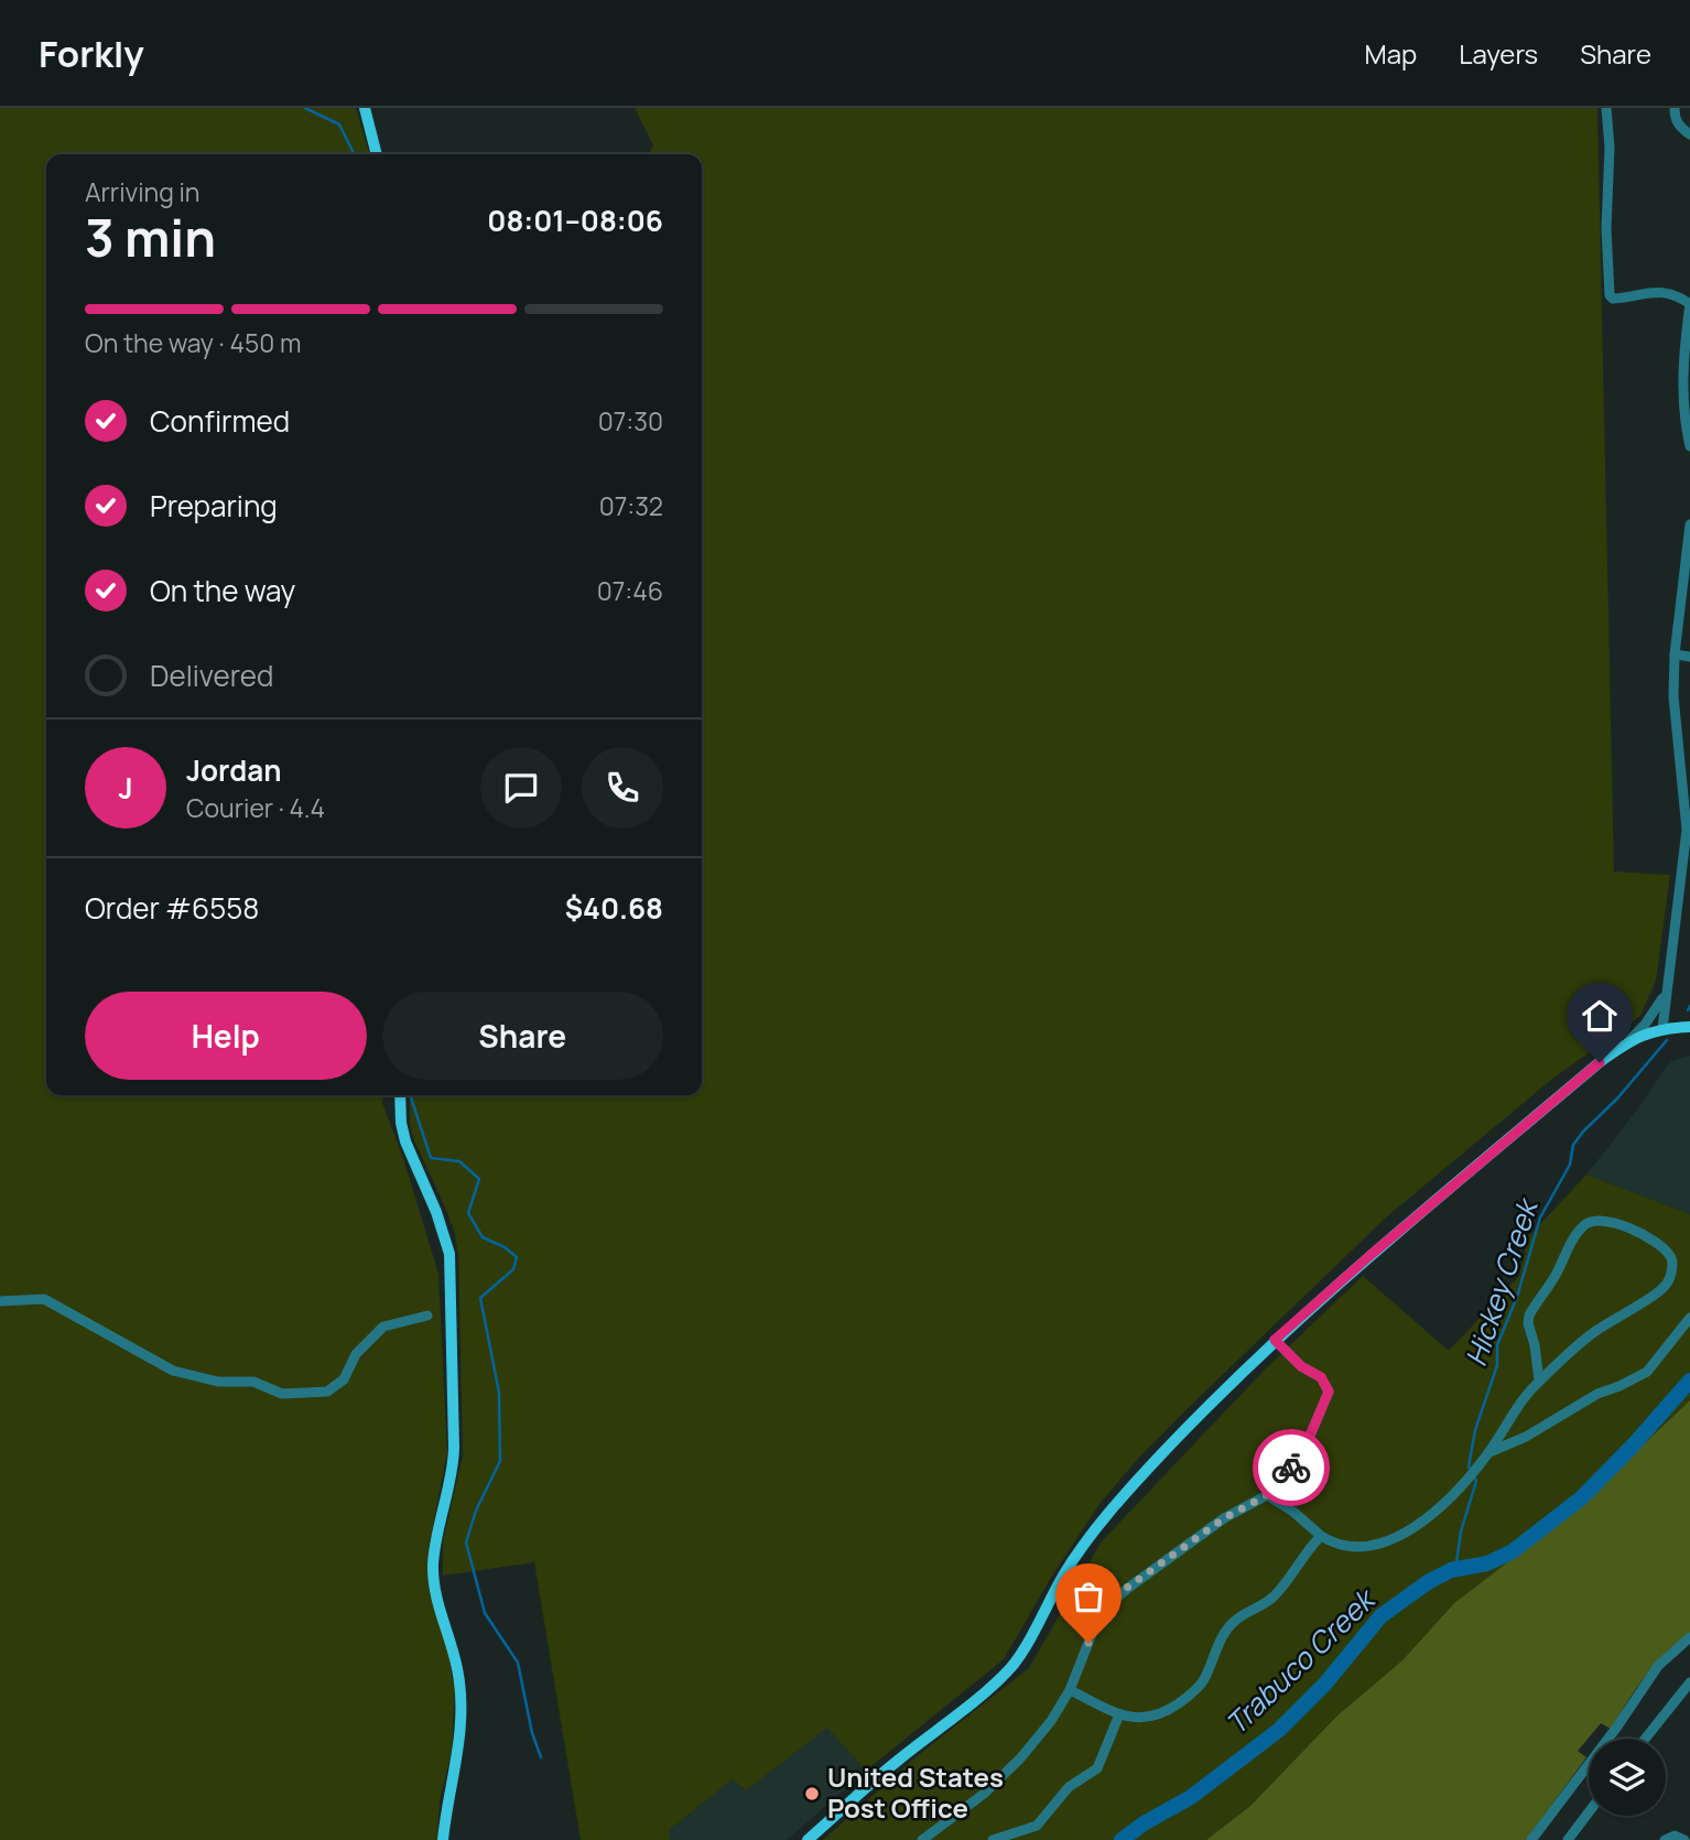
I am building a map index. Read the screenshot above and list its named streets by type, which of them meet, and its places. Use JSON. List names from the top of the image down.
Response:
{
  "water": ["Hickey Creek", "Trabuco Creek"],
  "places": ["United States Post Office"],
  "page": {
    "header": "Forkly",
    "nav": ["Map", "Layers", "Share"],
    "heading": ["3 min", "Arriving in", "08:01–08:06"],
    "panel": [
      "Jordan",
      "Courier · 4.4",
      "Order #6558",
      "$40.68"
    ],
    "bar": "On the way · 450 m",
    "list": [
      ["Confirmed", "07:30"],
      ["Preparing", "07:32"],
      ["On the way", "07:46"],
      "Delivered"
    ],
    "round": "J",
    "buttons": ["Help", "Share"]
  }
}
